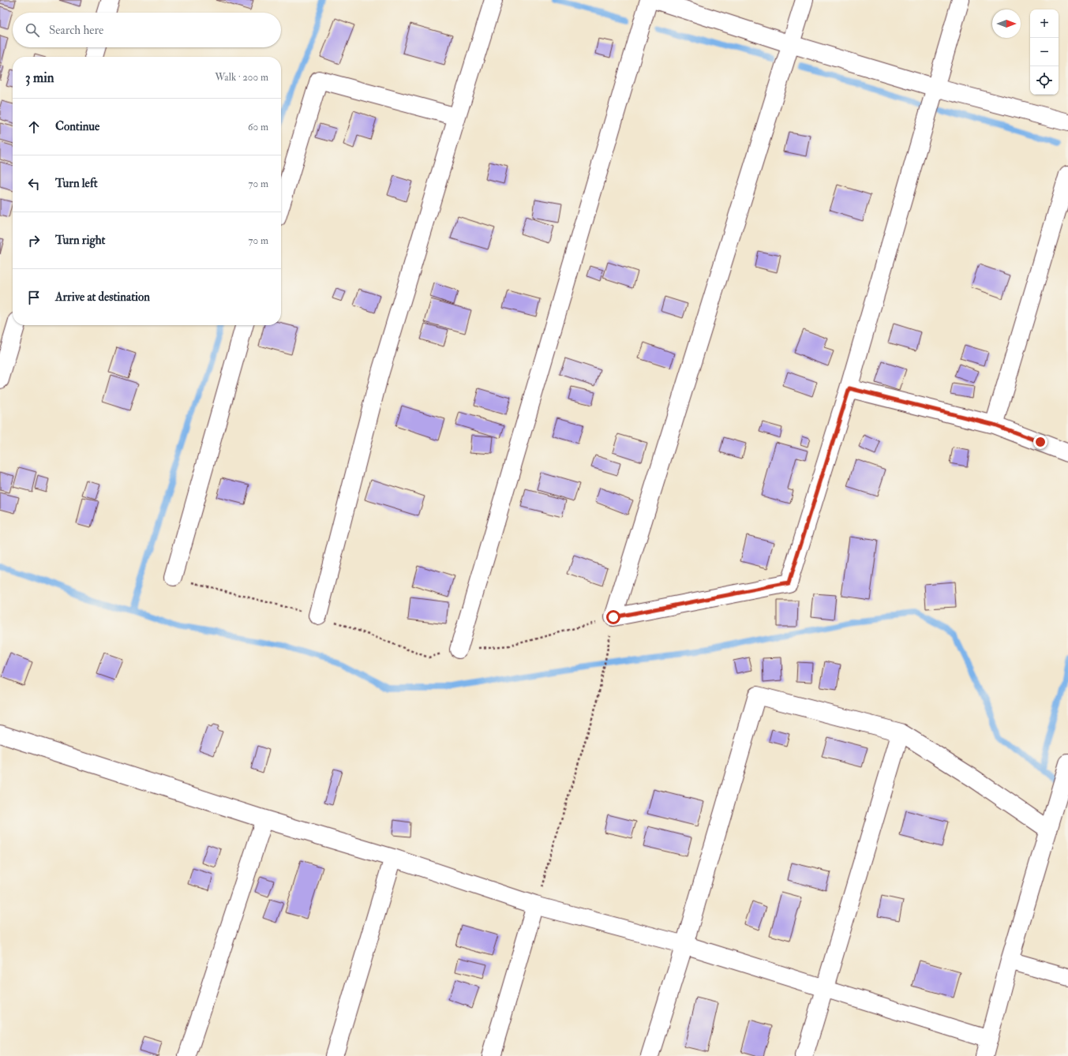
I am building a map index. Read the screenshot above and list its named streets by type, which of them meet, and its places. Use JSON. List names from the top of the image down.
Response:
{
  "north": "right",
  "page": {
    "map_buttons": ["+", "−"],
    "search": "Search here",
    "heading": ["3 min", "Walk · 200 m"],
    "list": [
      ["Continue", "60 m"],
      ["Turn left", "70 m"],
      ["Turn right", "70 m"],
      "Arrive at destination"
    ]
  }
}
